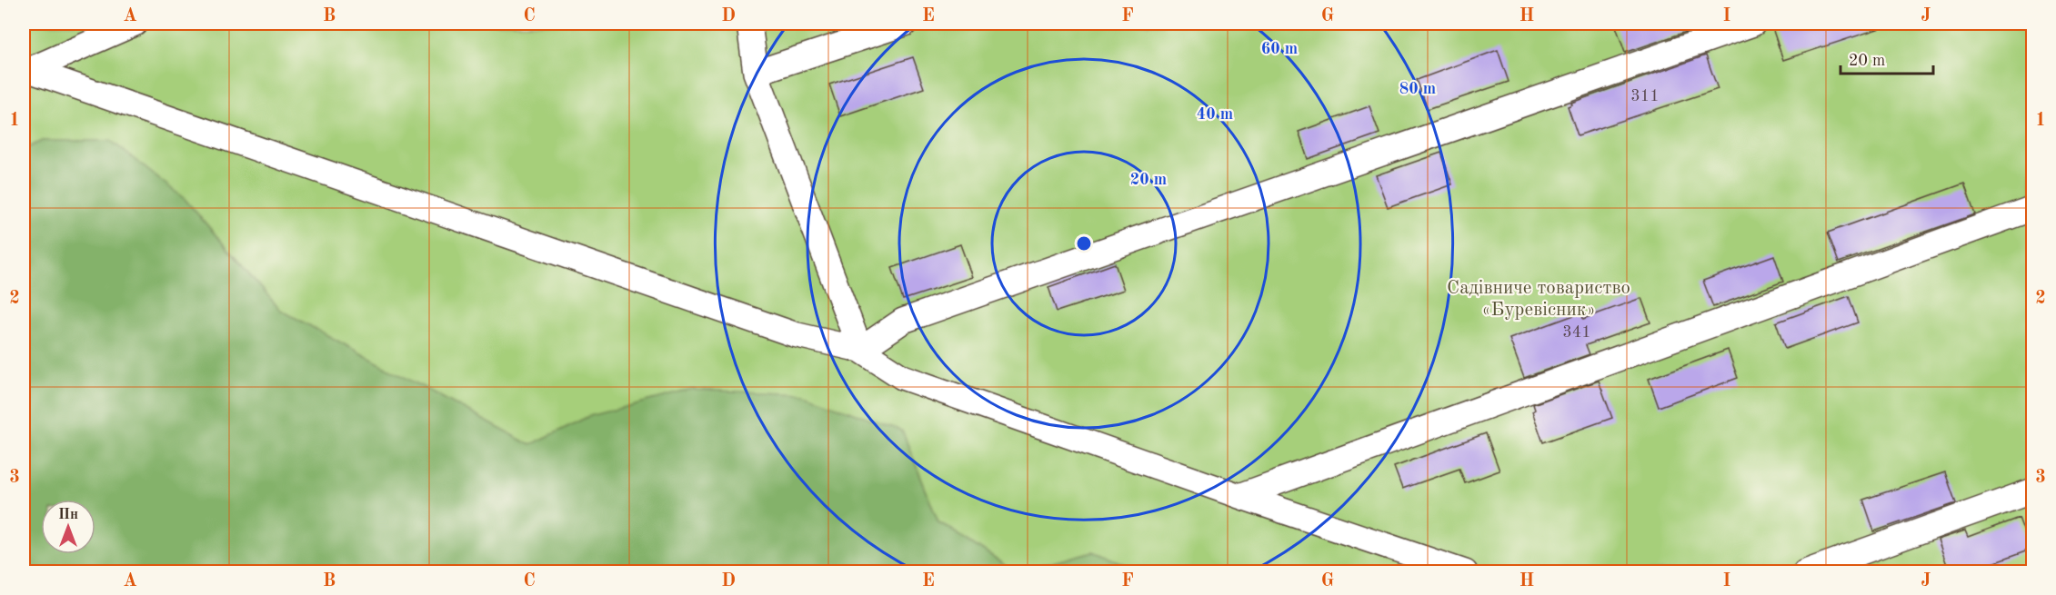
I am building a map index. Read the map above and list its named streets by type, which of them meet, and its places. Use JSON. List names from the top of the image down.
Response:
{
  "parks": ["Садівниче товариство «Буревісник»"],
  "house_numbers": ["311", "341"],
  "scale_bar": "20 m",
  "north": "top",
  "grid": {
    "columns": [
      "A",
      "B",
      "C",
      "D",
      "E",
      "F",
      "G",
      "H",
      "I",
      "J"
    ],
    "rows": ["1", "2", "3"]
  },
  "rings": [
    "60 m",
    "80 m",
    "40 m",
    "20 m"
  ]
}
